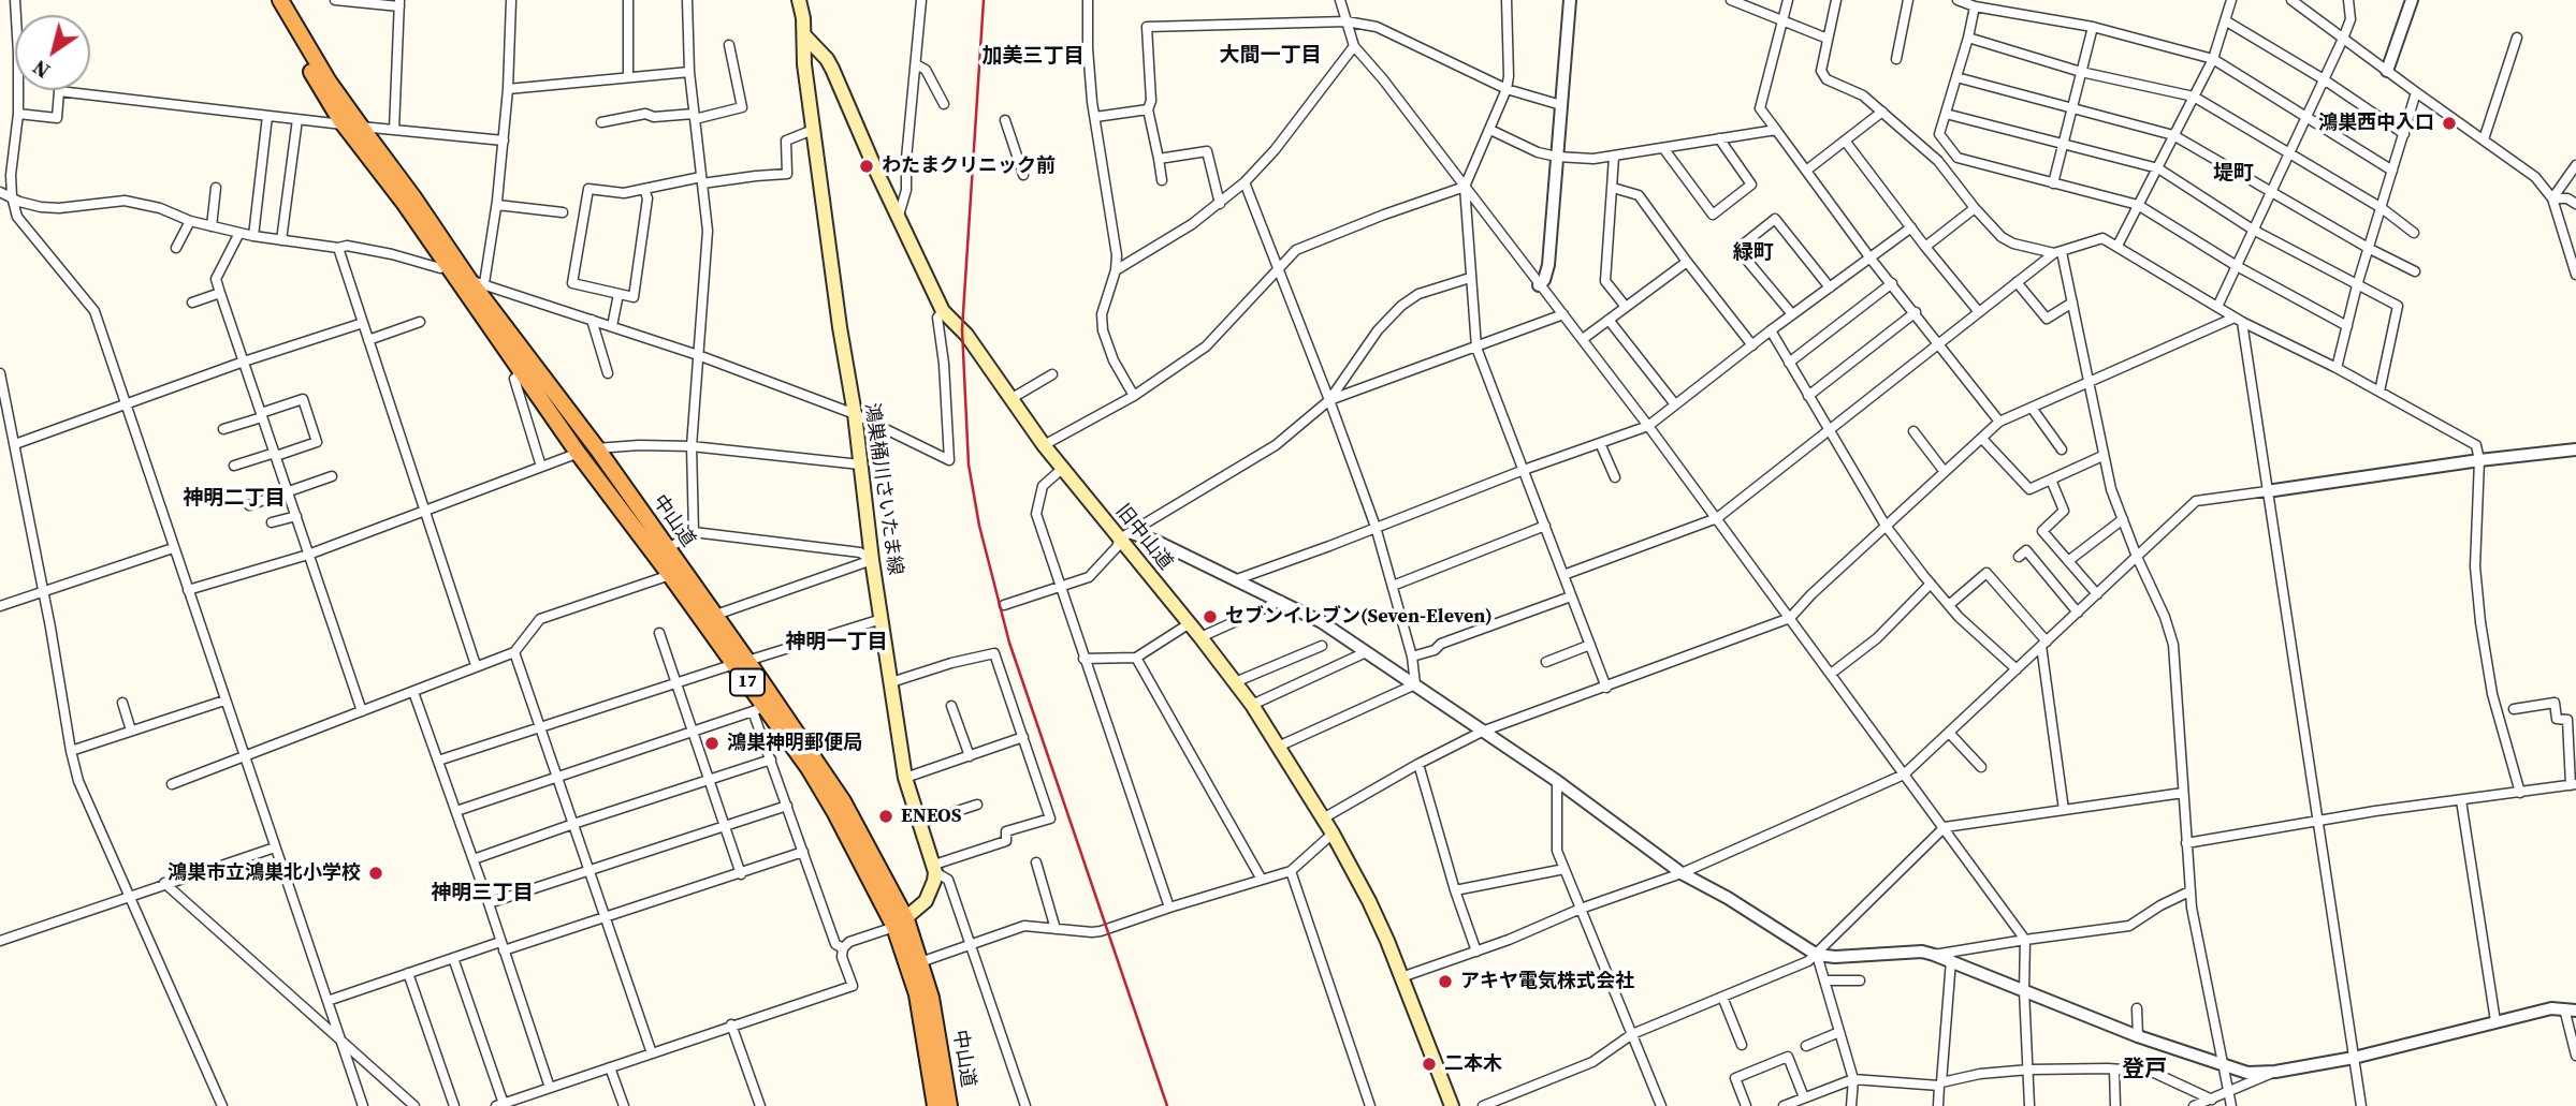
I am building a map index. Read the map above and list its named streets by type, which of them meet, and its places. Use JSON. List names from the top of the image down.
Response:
{
  "streets": {
    "highway": ["中山道", "17"],
    "main road": ["鴻巣桶川さいたま線", "旧中山道"]
  },
  "crossings": [
    ["鴻巣桶川さいたま線", "旧中山道"]
  ],
  "districts": [
    "大間一丁目",
    "加美三丁目",
    "堤町",
    "緑町",
    "神明二丁目",
    "神明一丁目",
    "神明三丁目",
    "登戸"
  ],
  "places": [
    "鴻巣西中入口",
    "わたまクリニック前",
    "セブンイレブン(Seven-Eleven)",
    "鴻巣神明郵便局",
    "ENEOS",
    "鴻巣市立鴻巣北小学校",
    "アキヤ電気株式会社",
    "二本木"
  ],
  "north": "bottom left"
}
